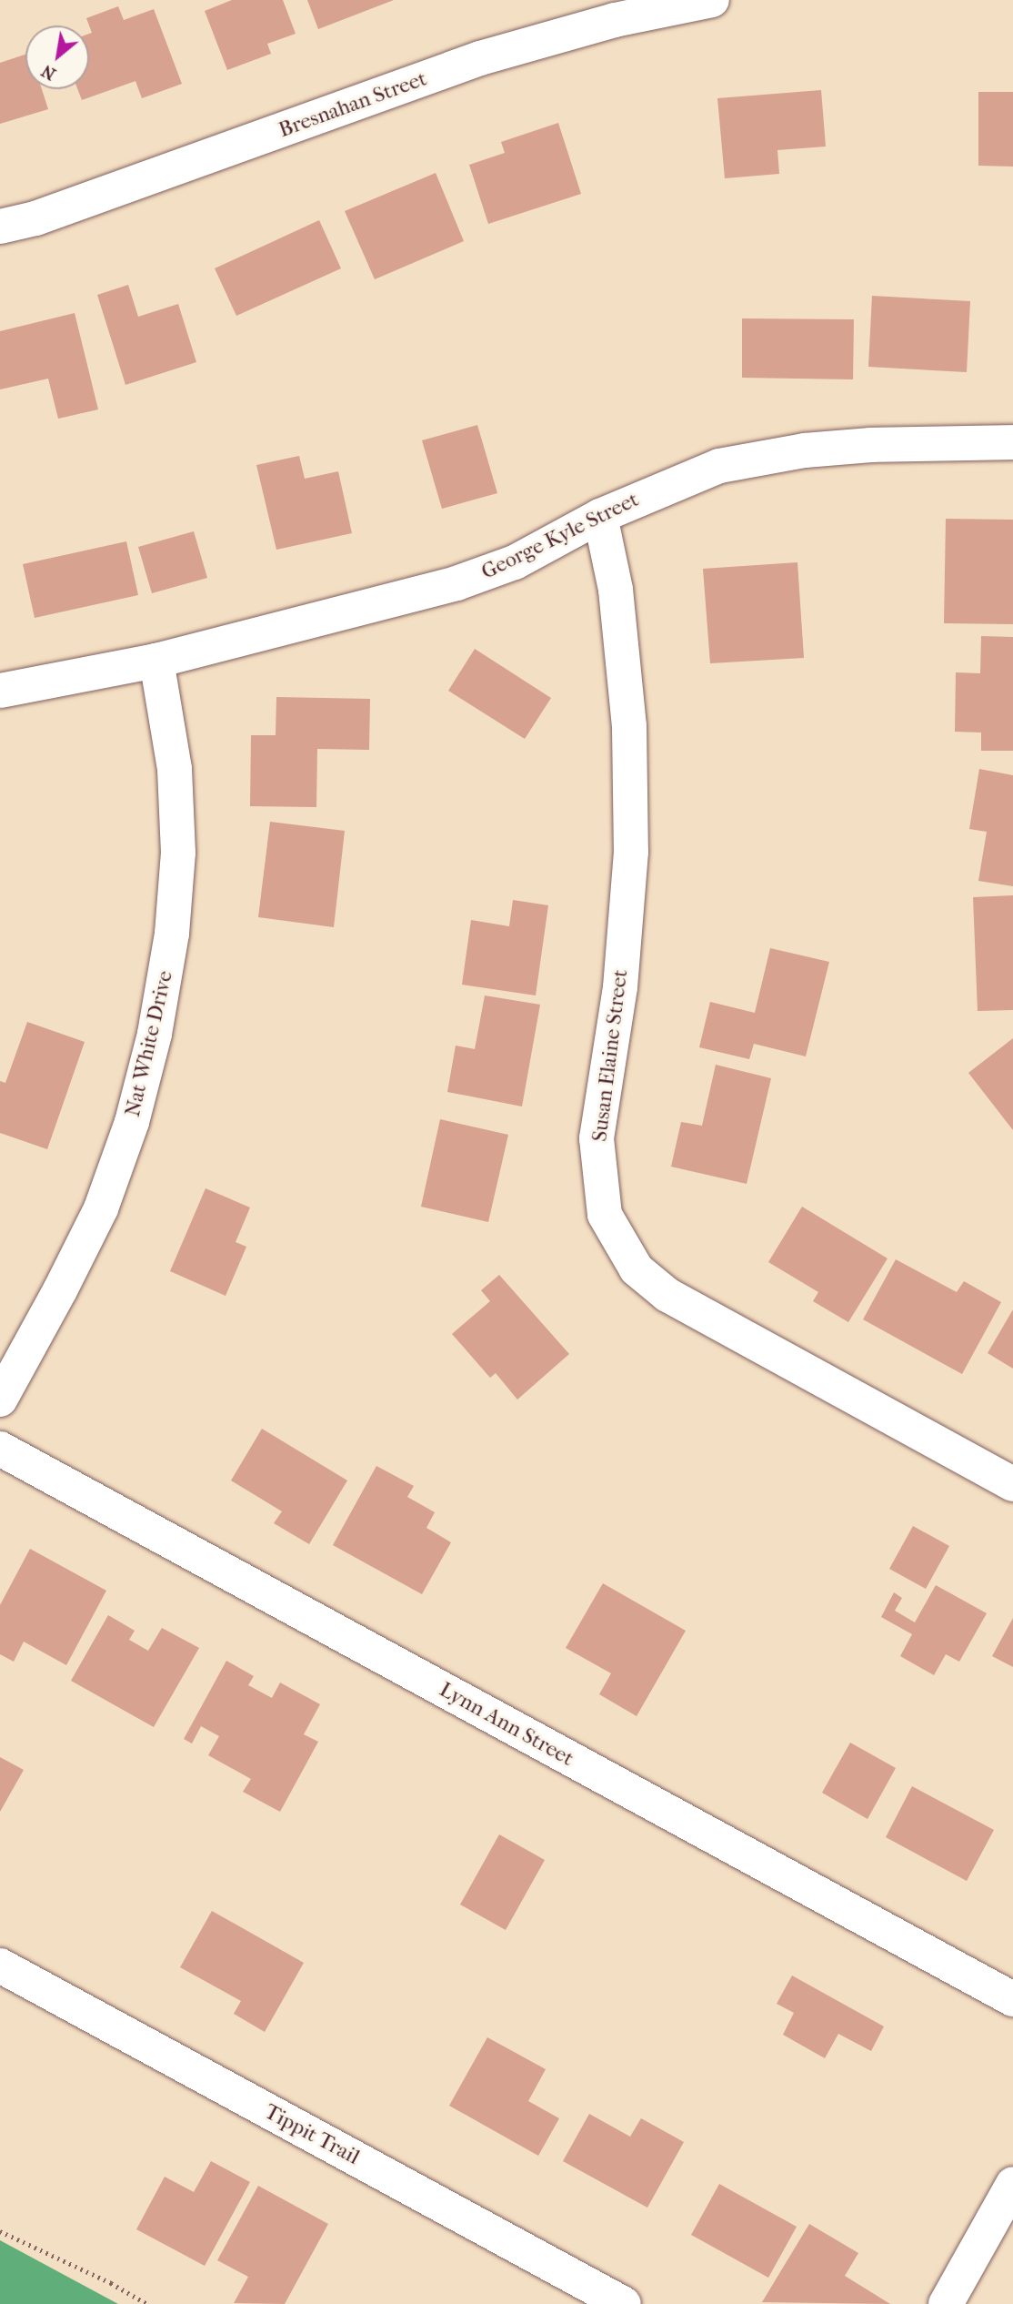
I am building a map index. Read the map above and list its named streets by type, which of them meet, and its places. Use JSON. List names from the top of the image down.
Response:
{
  "streets": {
    "street": [
      "Bresnahan Street",
      "George Kyle Street",
      "Nat White Drive",
      "Susan Elaine Street",
      "Lynn Ann Street",
      "Tippit Trail"
    ]
  },
  "crossings": [
    ["George Kyle Street", "Nat White Drive"],
    ["George Kyle Street", "Susan Elaine Street"]
  ],
  "north": "bottom left"
}
